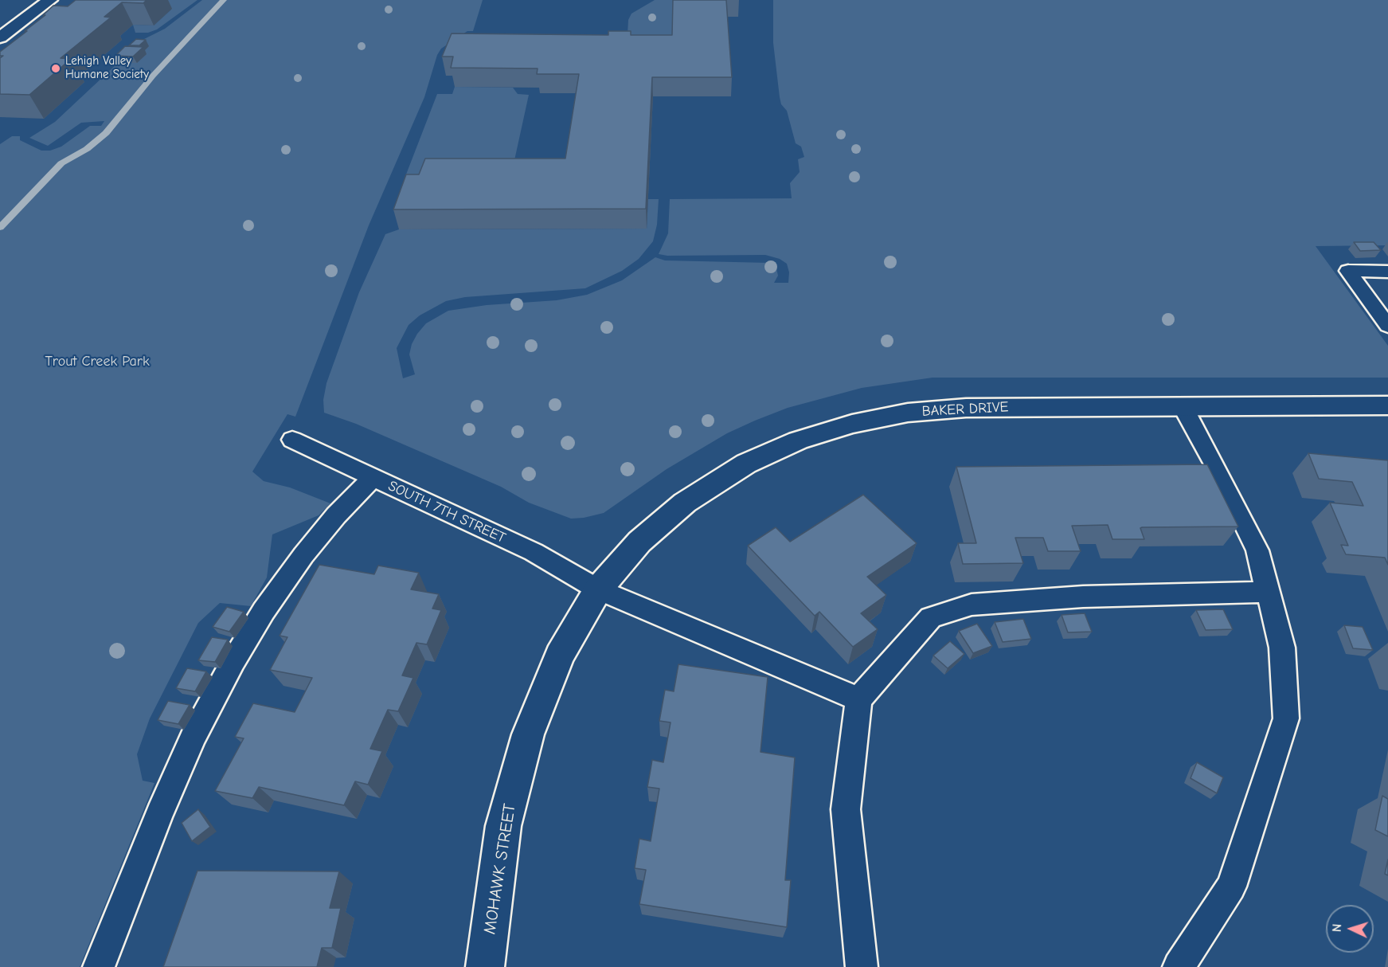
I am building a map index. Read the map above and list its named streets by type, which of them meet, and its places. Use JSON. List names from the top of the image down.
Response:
{
  "streets": {
    "street": ["BAKER DRIVE", "MOHAWK STREET"],
    "lane": ["SOUTH 7TH STREET"]
  },
  "crossings": [
    ["BAKER DRIVE", "SOUTH 7TH STREET"],
    ["BAKER DRIVE", "MOHAWK STREET"],
    ["SOUTH 7TH STREET", "MOHAWK STREET"]
  ],
  "parks": ["Trout Creek Park"],
  "places": ["Lehigh Valley Humane Society"],
  "north": "left"
}
